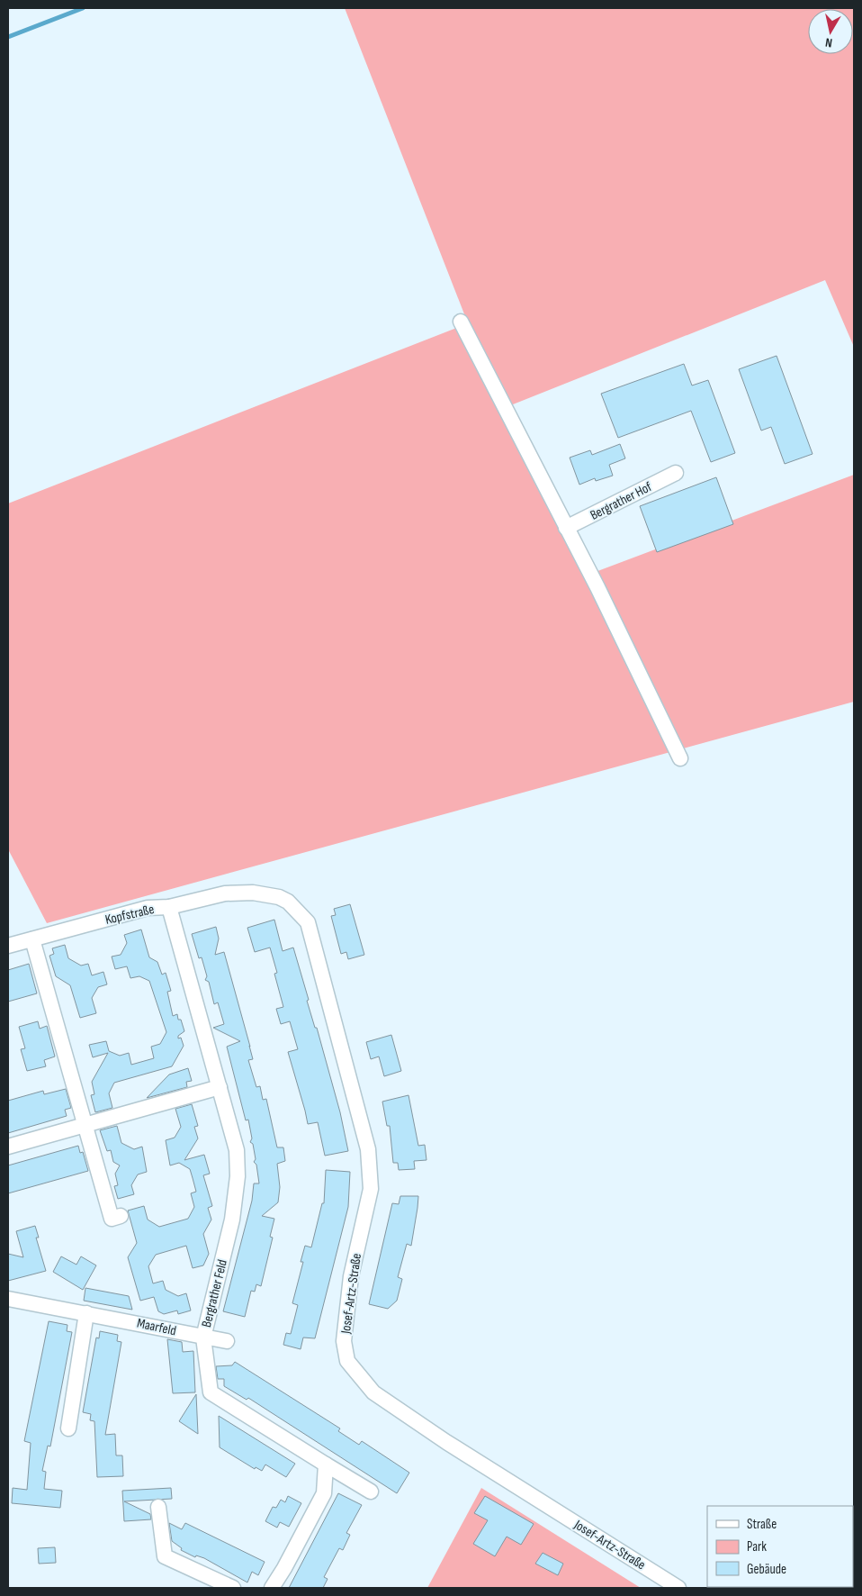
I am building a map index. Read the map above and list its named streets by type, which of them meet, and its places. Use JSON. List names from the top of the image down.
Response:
{
  "streets": {
    "street": [
      "Bergrather Hof",
      "Kopfstraße",
      "Bergrather Feld",
      "Josef-Artz-Straße",
      "Maarfeld"
    ]
  },
  "crossings": [
    ["Kopfstraße", "Bergrather Feld"],
    ["Kopfstraße", "Josef-Artz-Straße"],
    ["Bergrather Feld", "Maarfeld"]
  ],
  "legend": ["Straße", "Park", "Gebäude"],
  "north": "bottom"
}
